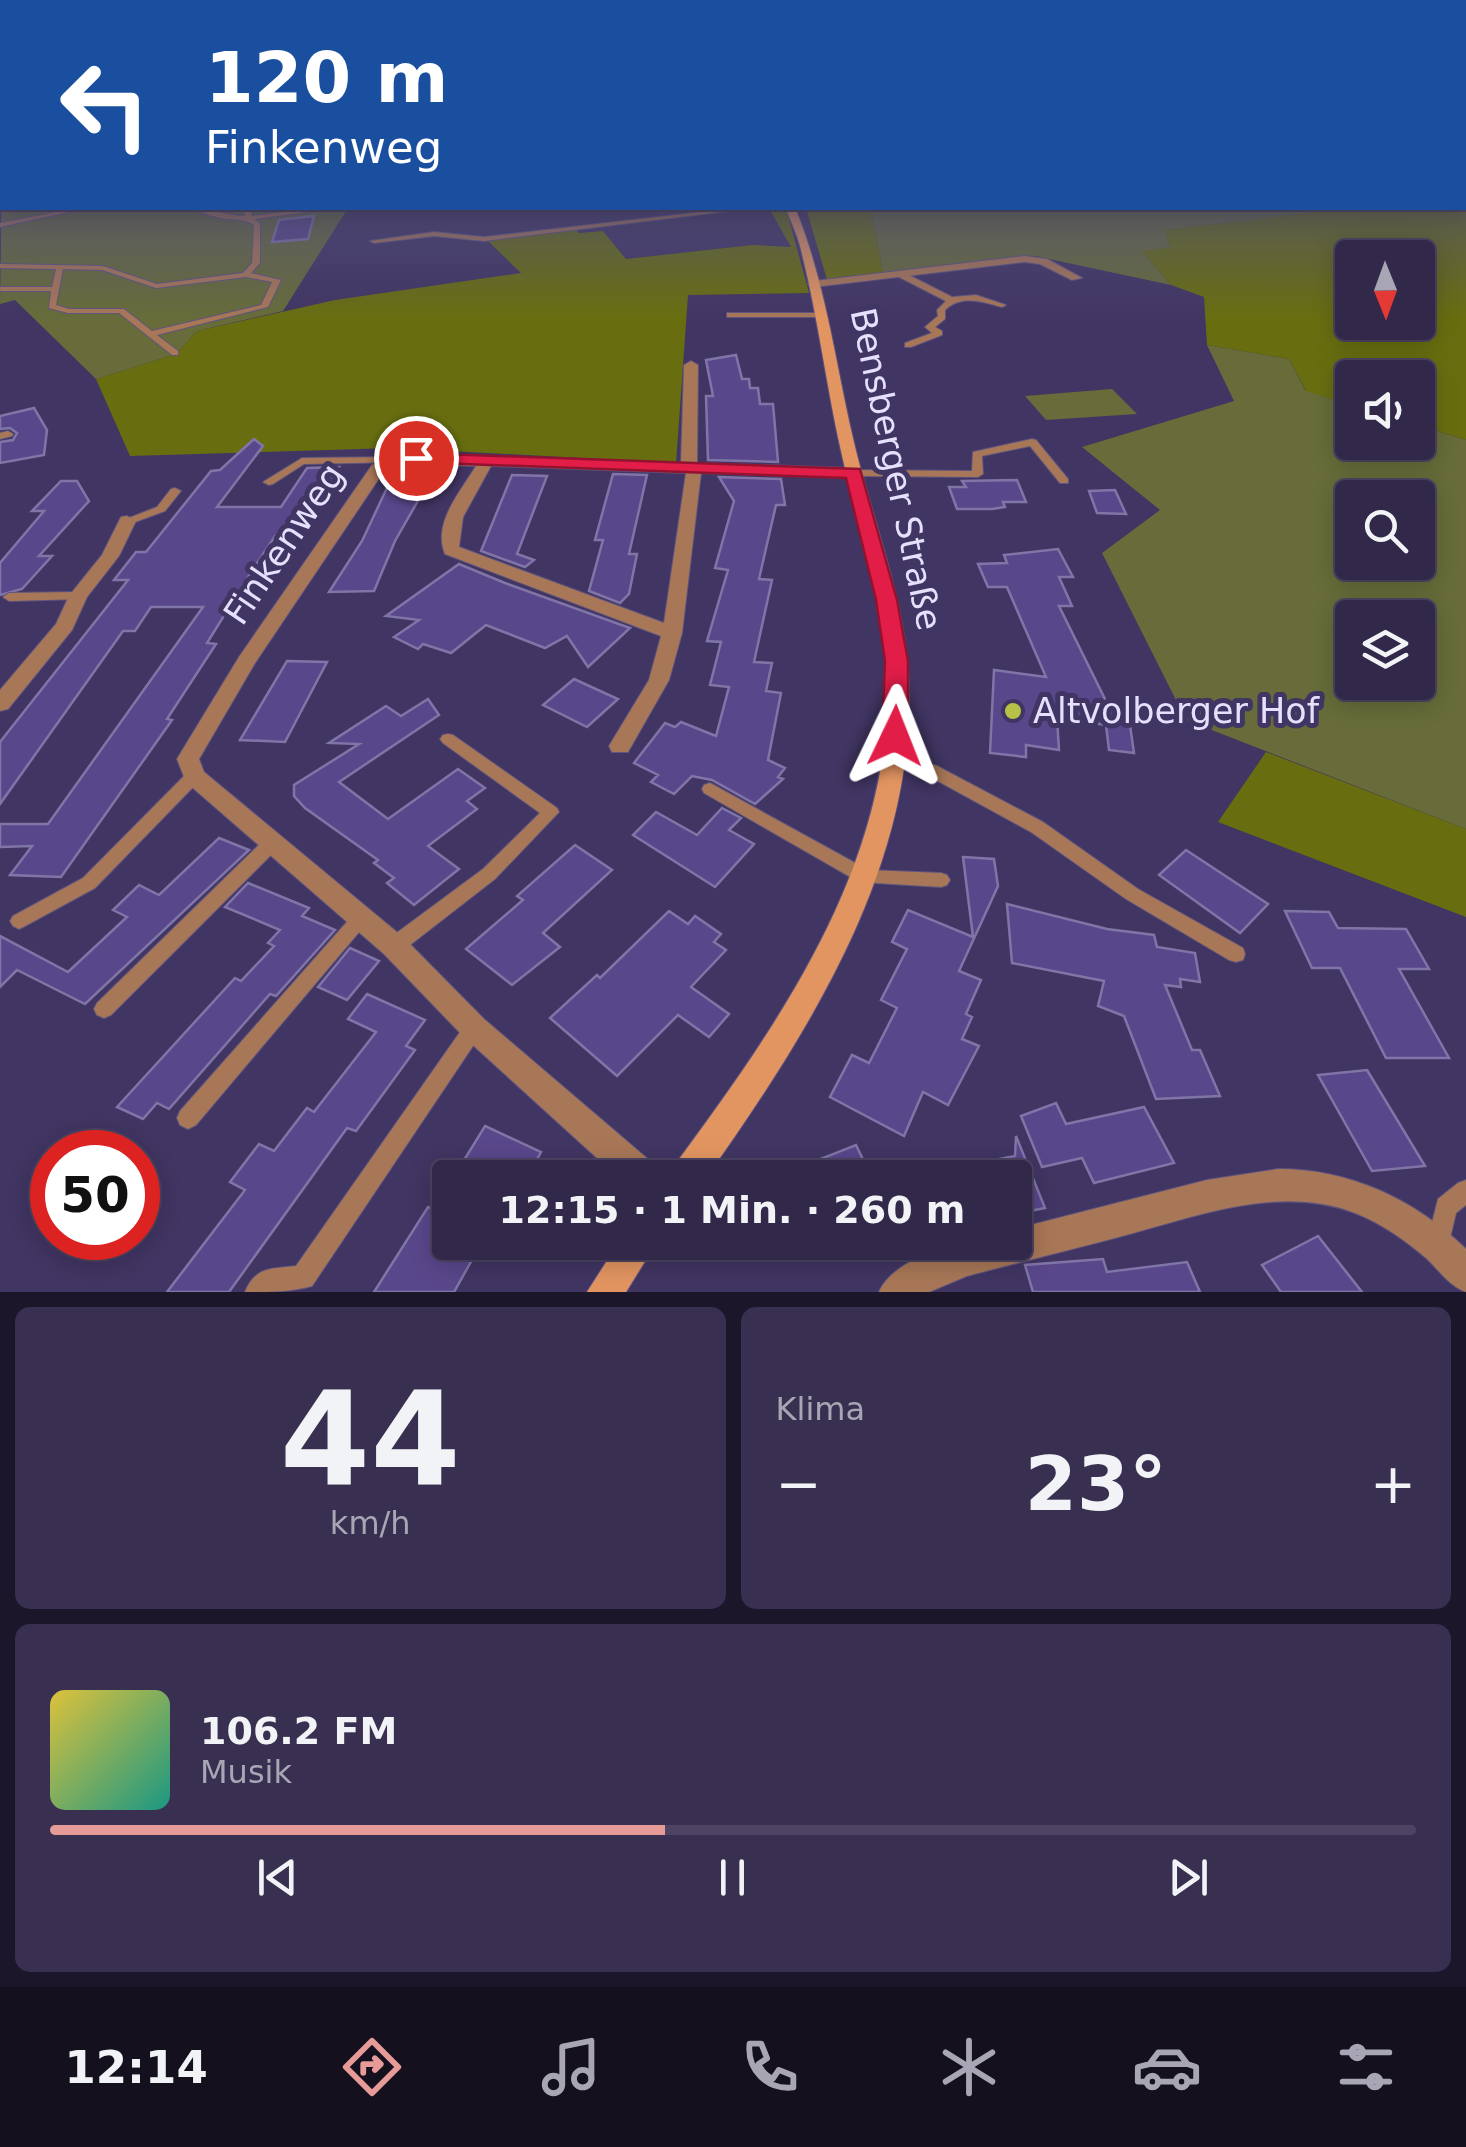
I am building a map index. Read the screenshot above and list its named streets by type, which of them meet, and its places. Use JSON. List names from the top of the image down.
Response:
{
  "streets": {
    "main road": ["Bensberger Straße"],
    "street": ["Finkenweg"]
  },
  "crossings": [
    ["Bensberger Straße", "Finkenweg"]
  ],
  "places": ["Altvolberger Hof"],
  "north": "bottom",
  "page": {
    "turn": ["120 m", "Finkenweg"],
    "limit": "50",
    "trip": "12:15 · 1 Min. · 260 m",
    "tile": [
      ["44", "km/h"],
      "Klima"
    ],
    "heat": ["−", "23°", "+"],
    "song": ["106.2 FM", "Musik"],
    "tabs": "12:14"
  }
}
